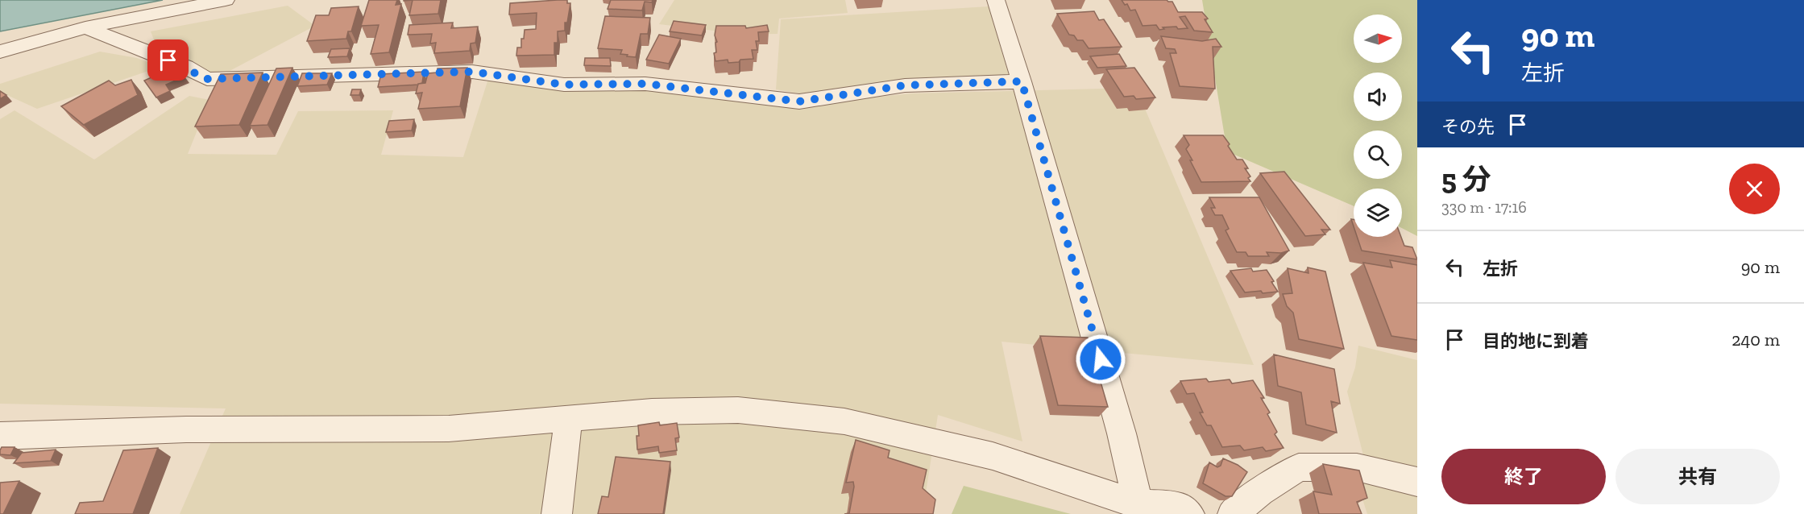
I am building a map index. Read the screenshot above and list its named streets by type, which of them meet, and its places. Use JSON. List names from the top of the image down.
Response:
{
  "north": "right",
  "page": {
    "turn": ["90 m", "左折"],
    "then": "その先",
    "heading": ["5 分", "330 m · 17:16"],
    "list": [
      {
        "name": "左折",
        "value": "90 m"
      },
      {
        "name": "目的地に到着",
        "value": "240 m"
      }
    ],
    "buttons": ["終了", "共有"]
  }
}
